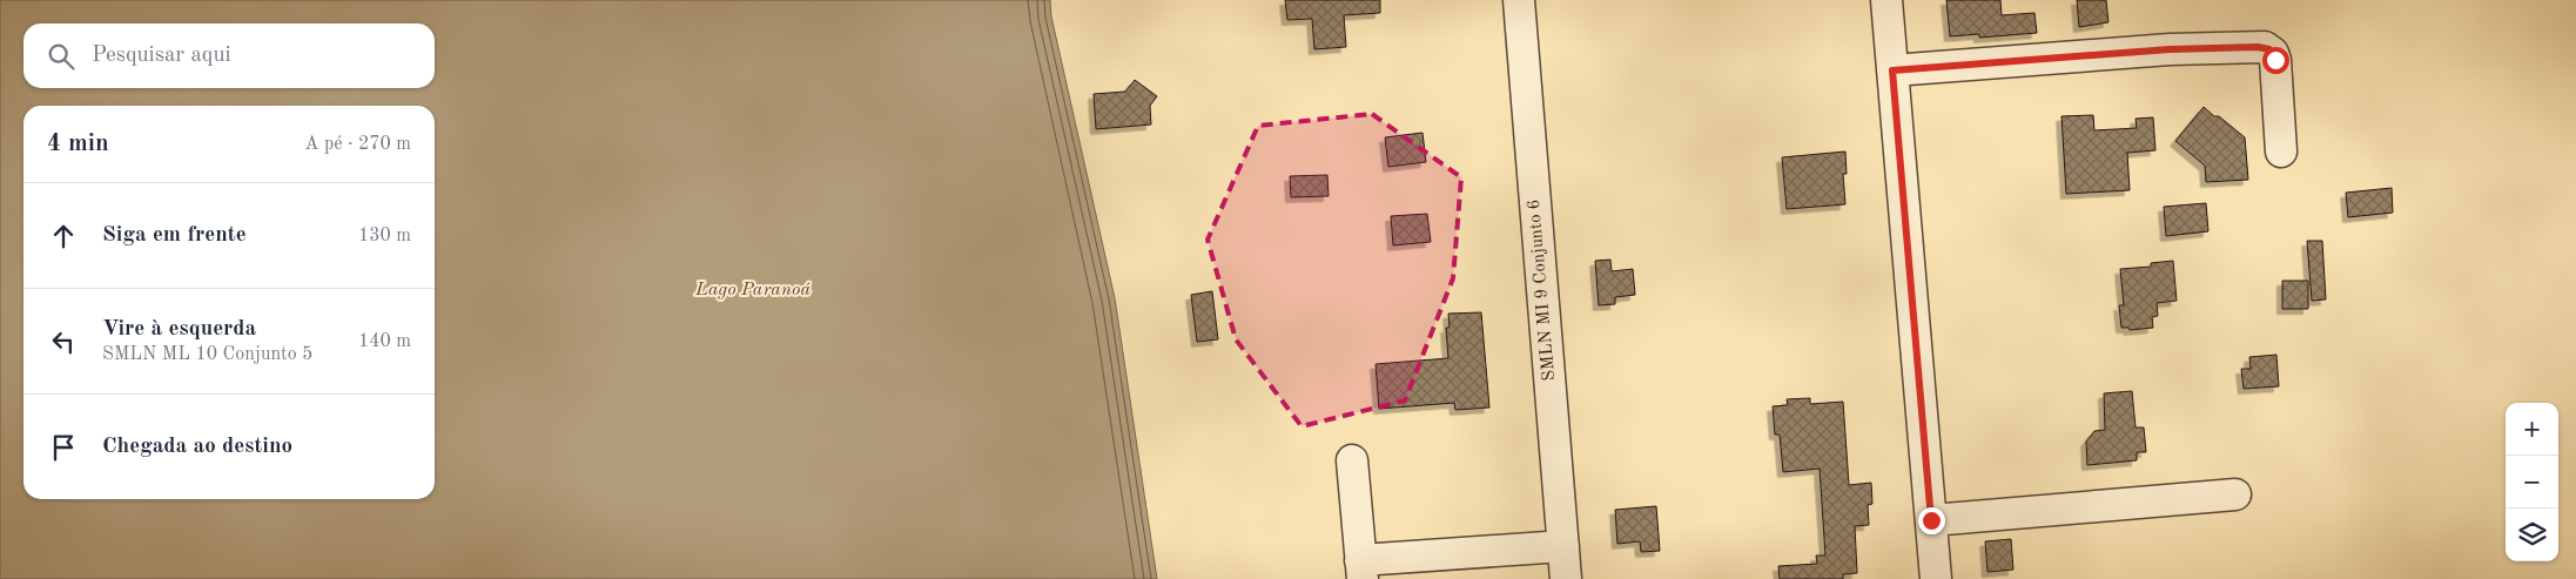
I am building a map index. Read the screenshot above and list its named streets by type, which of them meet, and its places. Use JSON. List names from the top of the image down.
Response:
{
  "streets": {
    "street": ["SMLN MI 9 Conjunto 6"]
  },
  "water": ["Lago Paranoá"],
  "page": {
    "search": "Pesquisar aqui",
    "heading": ["4 min", "A pé · 270 m"],
    "list": [
      ["Siga em frente", "130 m"],
      ["Vire à esquerda", "SMLN ML 10 Conjunto 5", "140 m"],
      "Chegada ao destino"
    ],
    "map_buttons": ["+", "−"]
  }
}
